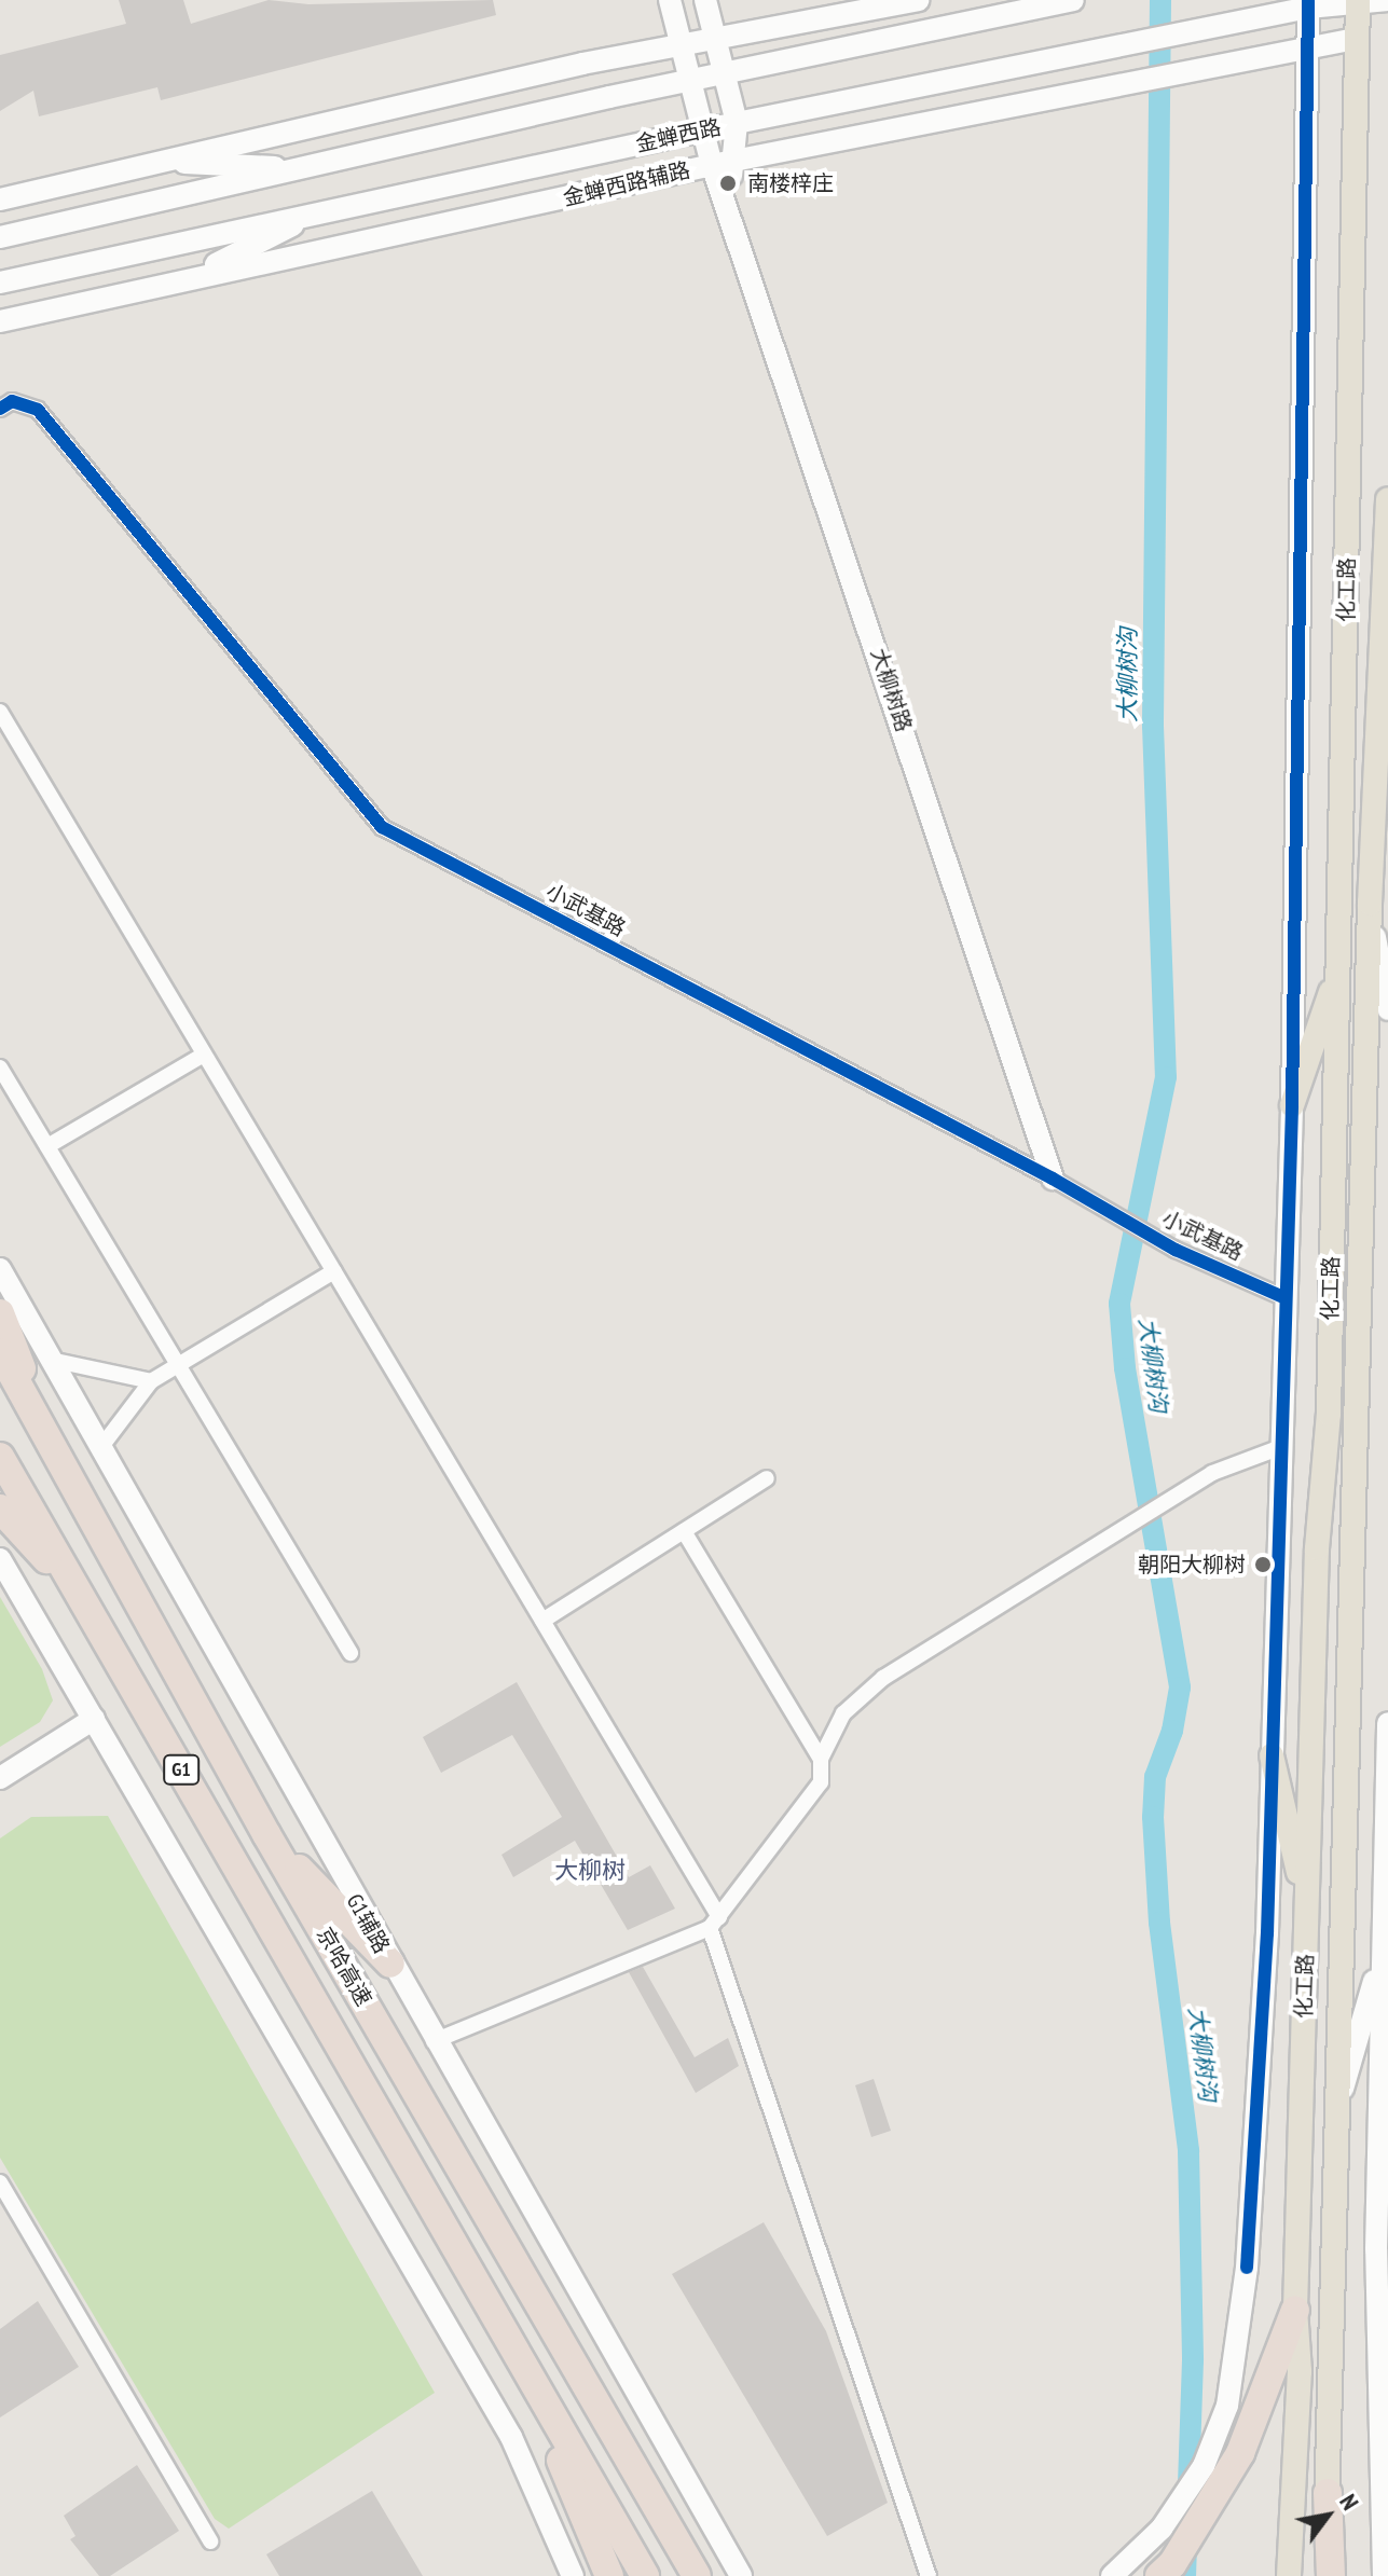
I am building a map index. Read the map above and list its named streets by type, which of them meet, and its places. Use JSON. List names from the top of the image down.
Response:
{
  "streets": {
    "highway": ["G1", "京哈高速"],
    "main road": ["化工路"],
    "street": [
      "金蝉西路",
      "金蝉西路辅路",
      "大柳树路",
      "小武基路",
      "G1辅路"
    ]
  },
  "crossings": [
    ["金蝉西路", "化工路"],
    ["金蝉西路", "大柳树路"],
    ["金蝉西路辅路", "化工路"],
    ["金蝉西路辅路", "大柳树路"],
    ["大柳树路", "小武基路"]
  ],
  "districts": ["大柳树"],
  "water": ["大柳树沟"],
  "places": ["南楼梓庄", "朝阳大柳树"],
  "north": "top right"
}
